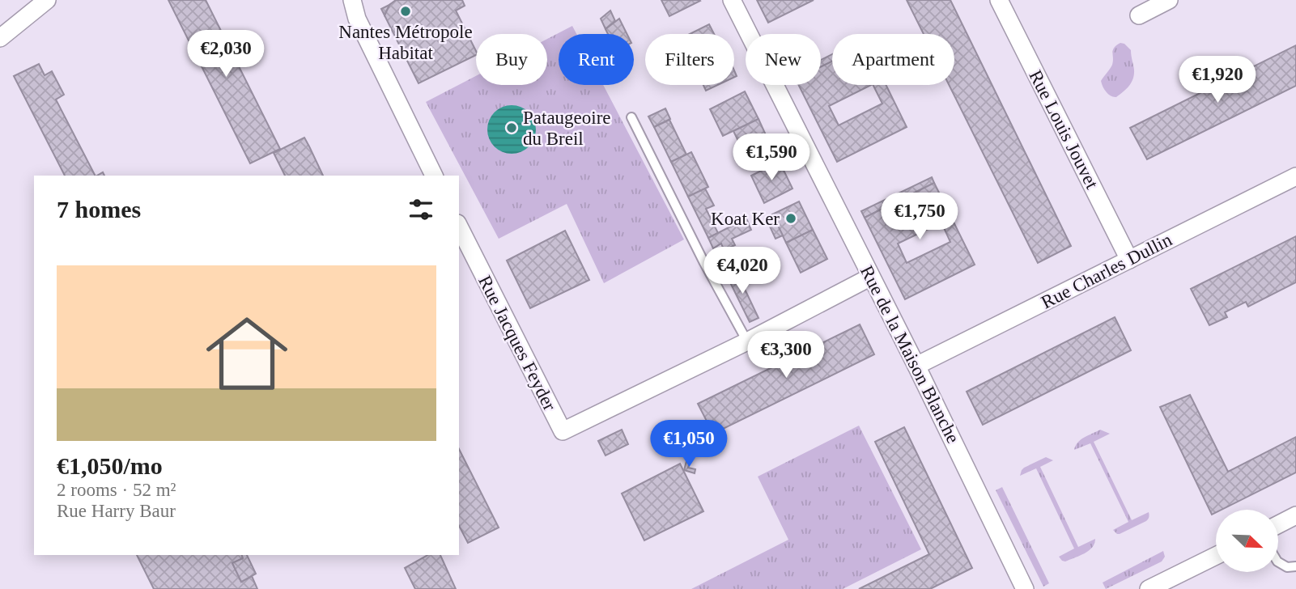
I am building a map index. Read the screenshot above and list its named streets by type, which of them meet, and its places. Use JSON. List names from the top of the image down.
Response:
{
  "streets": {
    "street": [
      "Rue Louis Jouvet",
      "Rue Charles Dullin",
      "Rue Jacques Feyder",
      "Rue de la Maison Blanche"
    ]
  },
  "crossings": [
    ["Rue Louis Jouvet", "Rue Charles Dullin"],
    ["Rue Charles Dullin", "Rue de la Maison Blanche"]
  ],
  "places": ["Nantes Métropole Habitat", "Pataugeoire du Breil", "Koat Ker"],
  "north": "bottom right",
  "page": {
    "price": [
      "€2,030",
      "€1,920",
      "€1,590",
      "€1,750",
      "€4,020",
      "€3,300",
      "€1,050"
    ],
    "chip": [
      "Buy",
      "Rent",
      "Filters",
      "New",
      "Apartment"
    ],
    "heading": "7 homes",
    "list": [
      {
        "name": "€1,050/mo",
        "note": "2 rooms · 52 m² · Rue Harry Baur"
      }
    ]
  }
}
